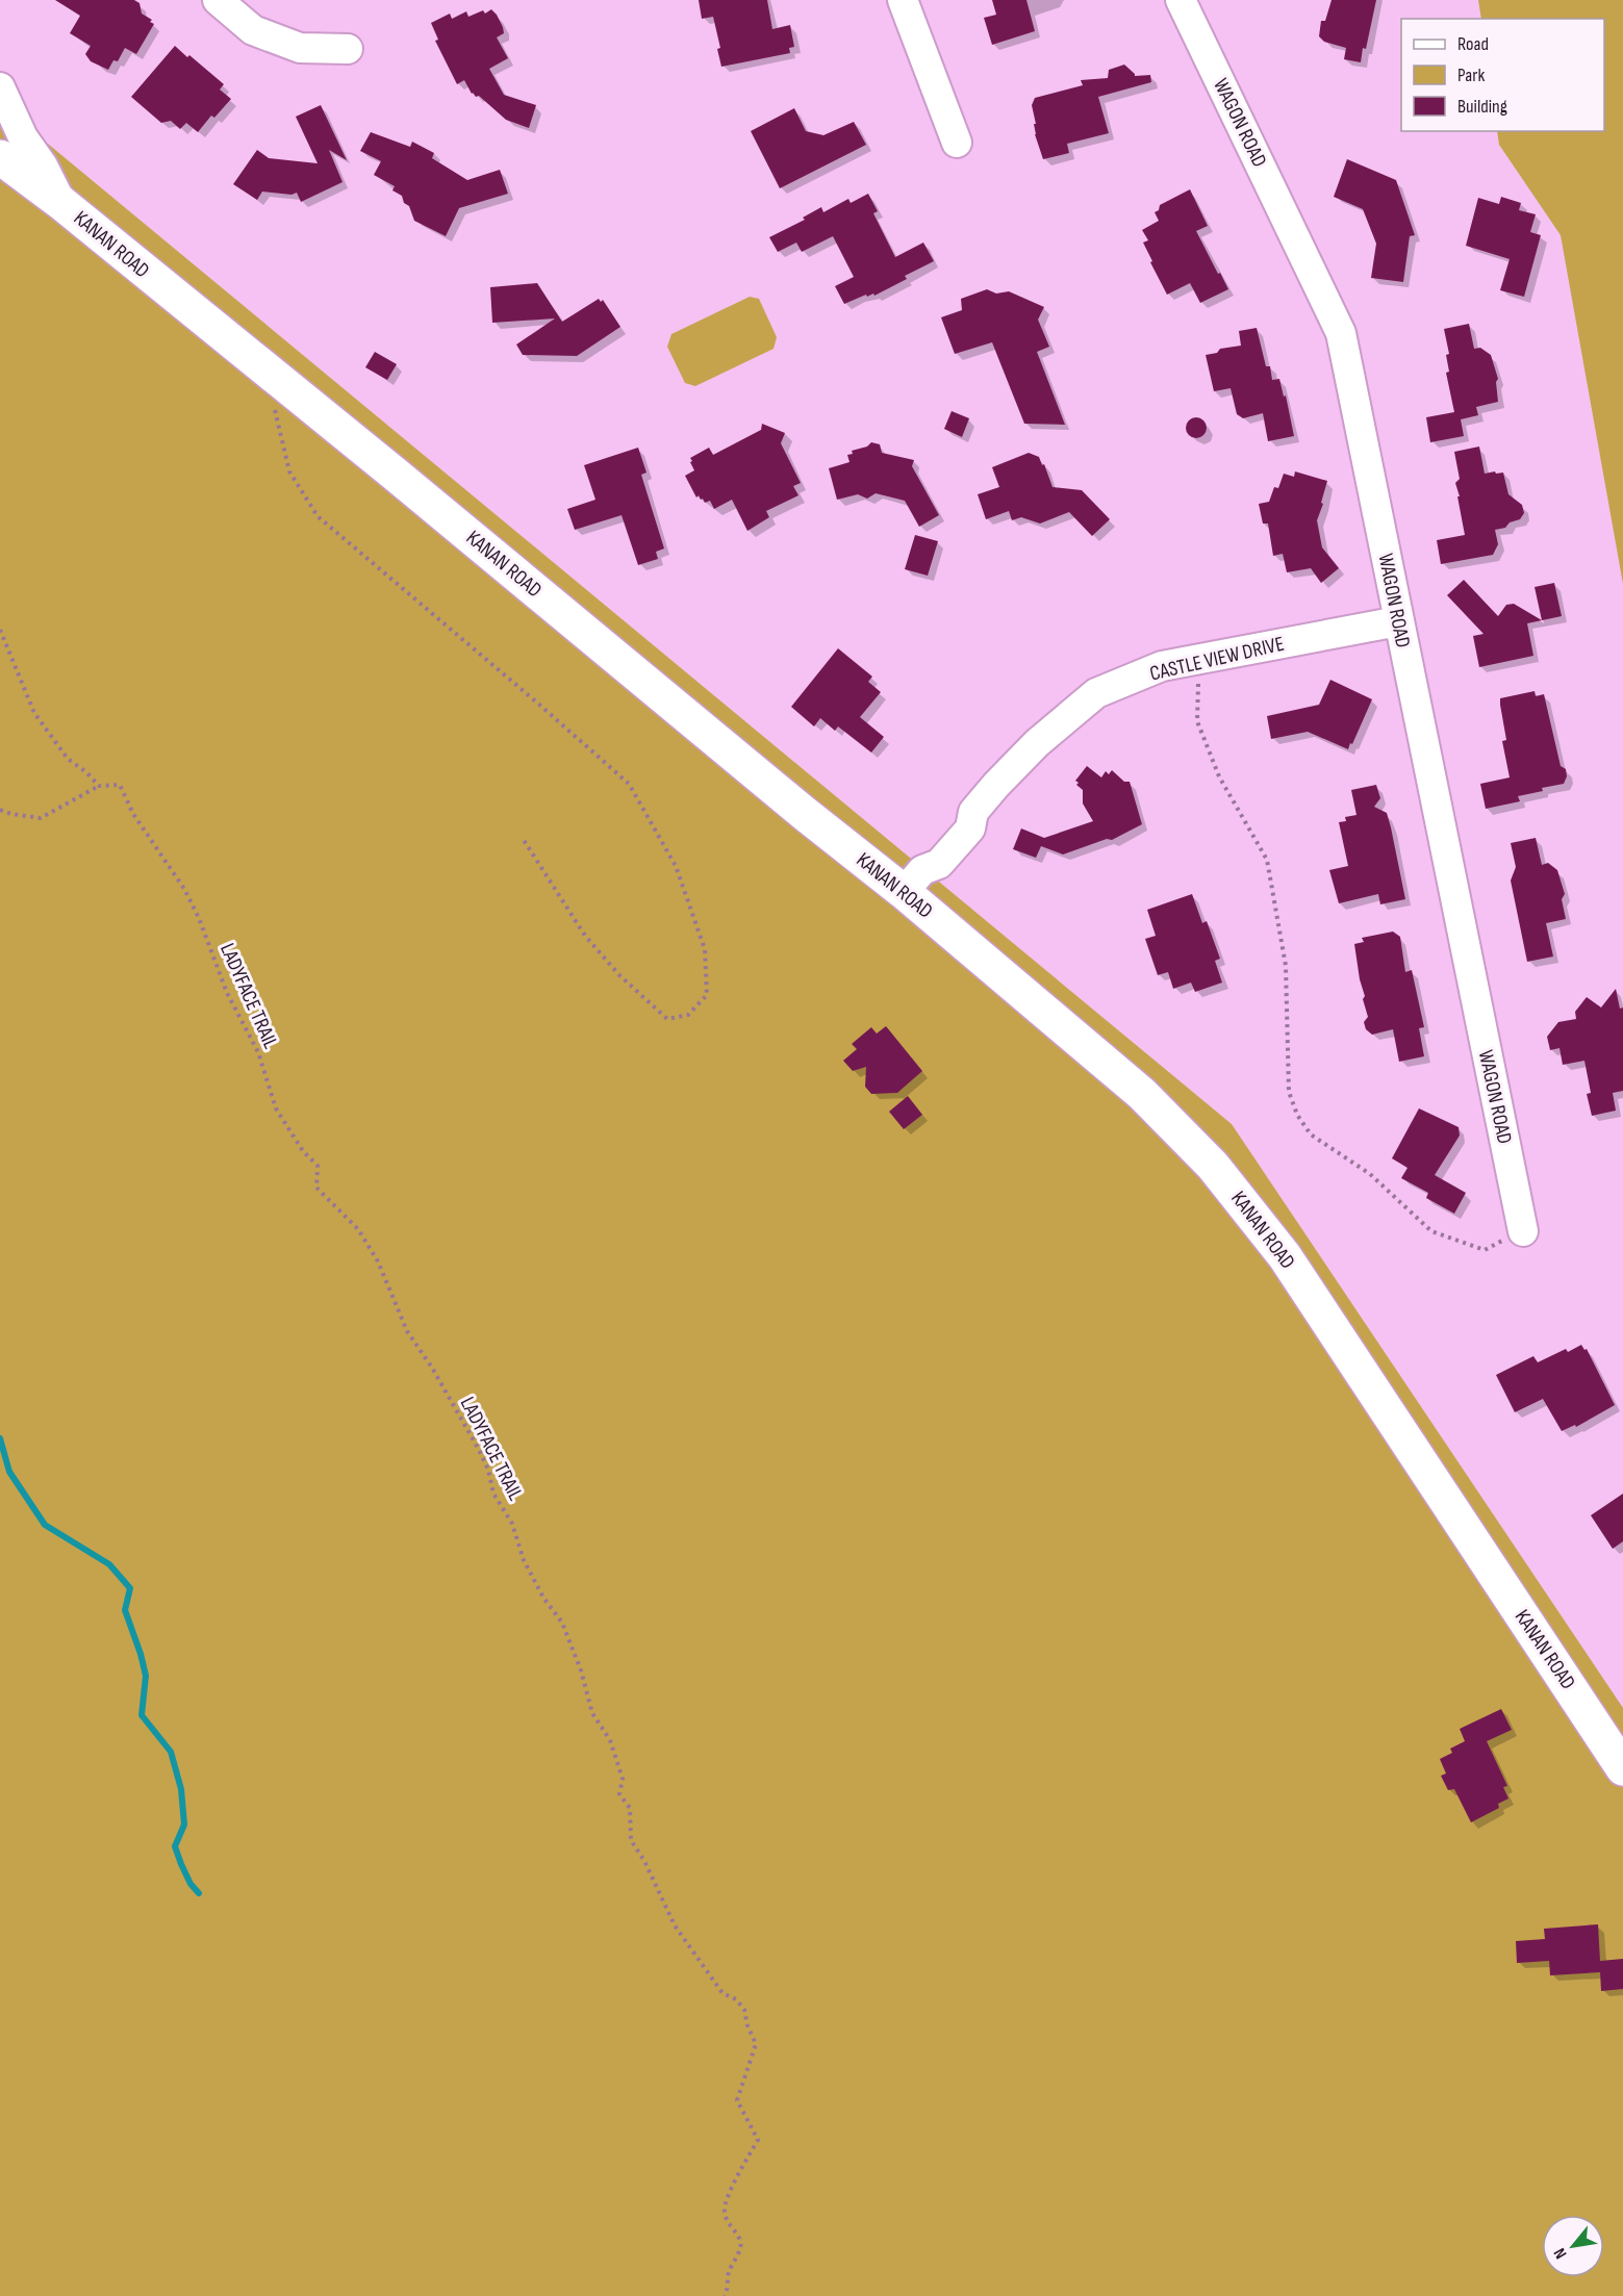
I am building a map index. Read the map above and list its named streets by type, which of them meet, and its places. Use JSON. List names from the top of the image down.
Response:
{
  "streets": {
    "main road": ["KANAN ROAD"],
    "street": ["WAGON ROAD", "CASTLE VIEW DRIVE"],
    "path": ["LADYFACE TRAIL"]
  },
  "crossings": [
    ["WAGON ROAD", "CASTLE VIEW DRIVE"],
    ["KANAN ROAD", "CASTLE VIEW DRIVE"]
  ],
  "legend": ["Road", "Park", "Building"],
  "north": "bottom left"
}
